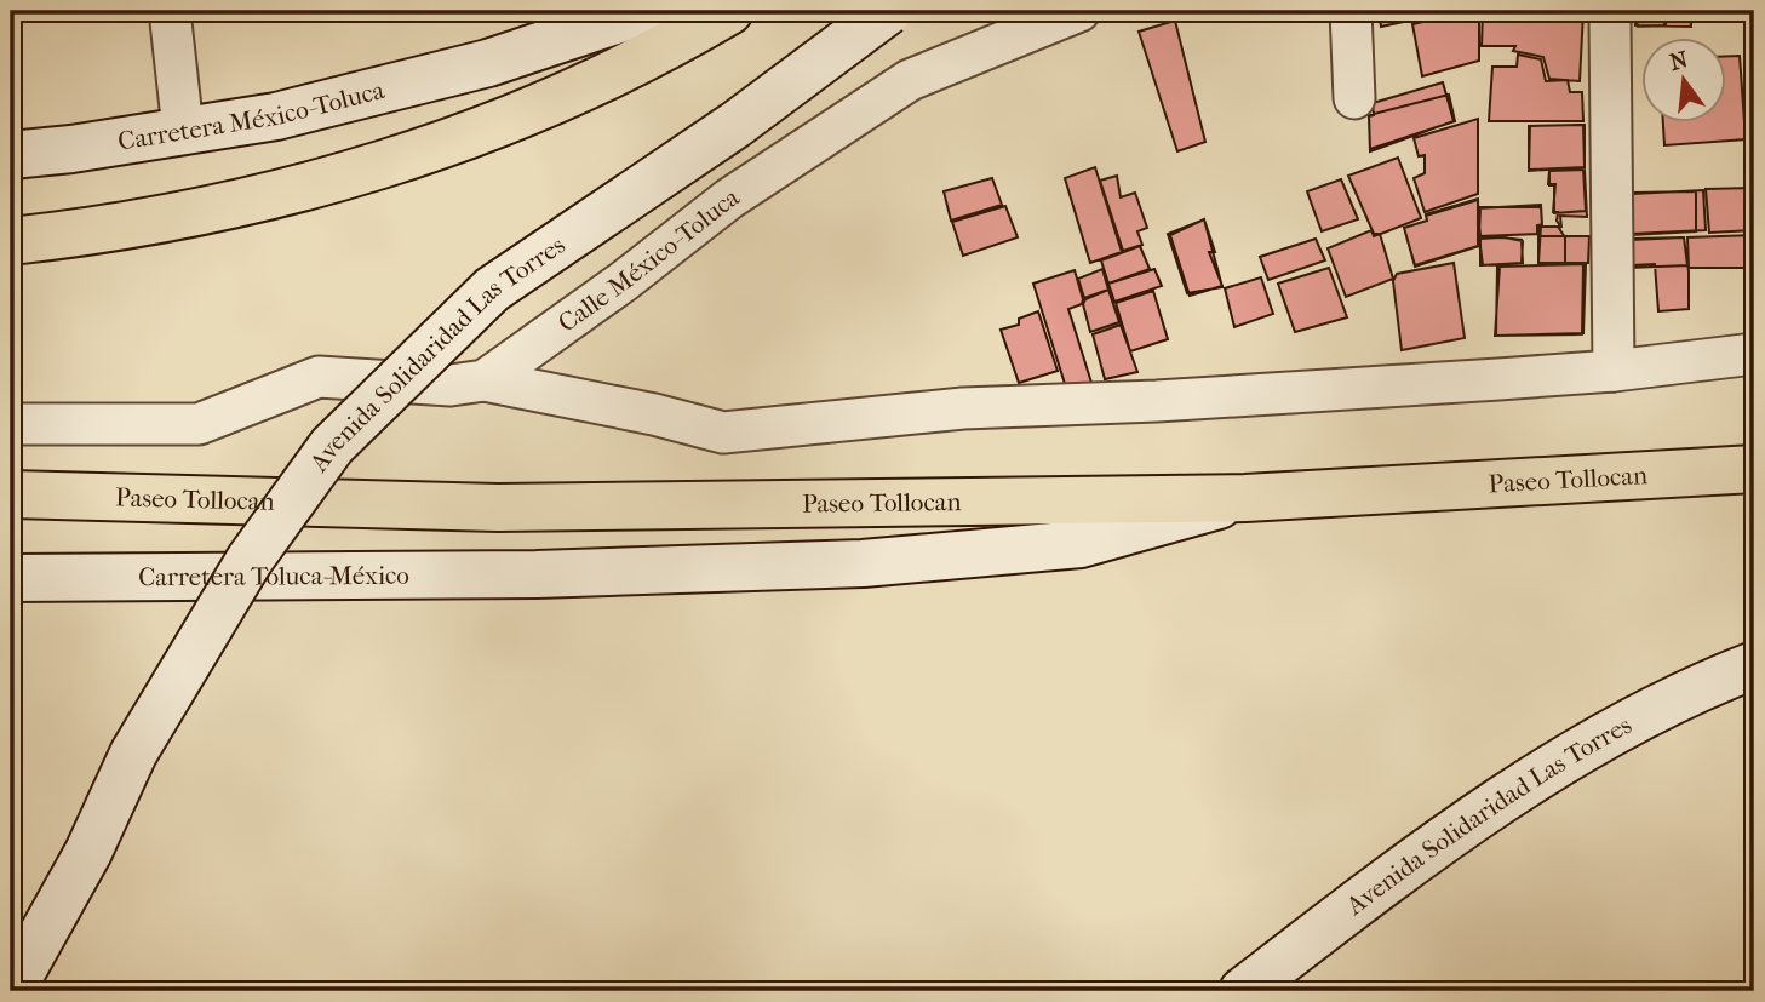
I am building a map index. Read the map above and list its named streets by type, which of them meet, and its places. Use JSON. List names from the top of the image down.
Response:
{
  "streets": {
    "highway": ["Paseo Tollocan"],
    "main road": ["Carretera México-Toluca", "Avenida Solidaridad Las Torres", "Carretera Toluca-México"],
    "street": ["Calle México-Toluca"]
  },
  "crossings": [
    ["Paseo Tollocan", "Carretera Toluca-México"]
  ],
  "north": "top"
}
